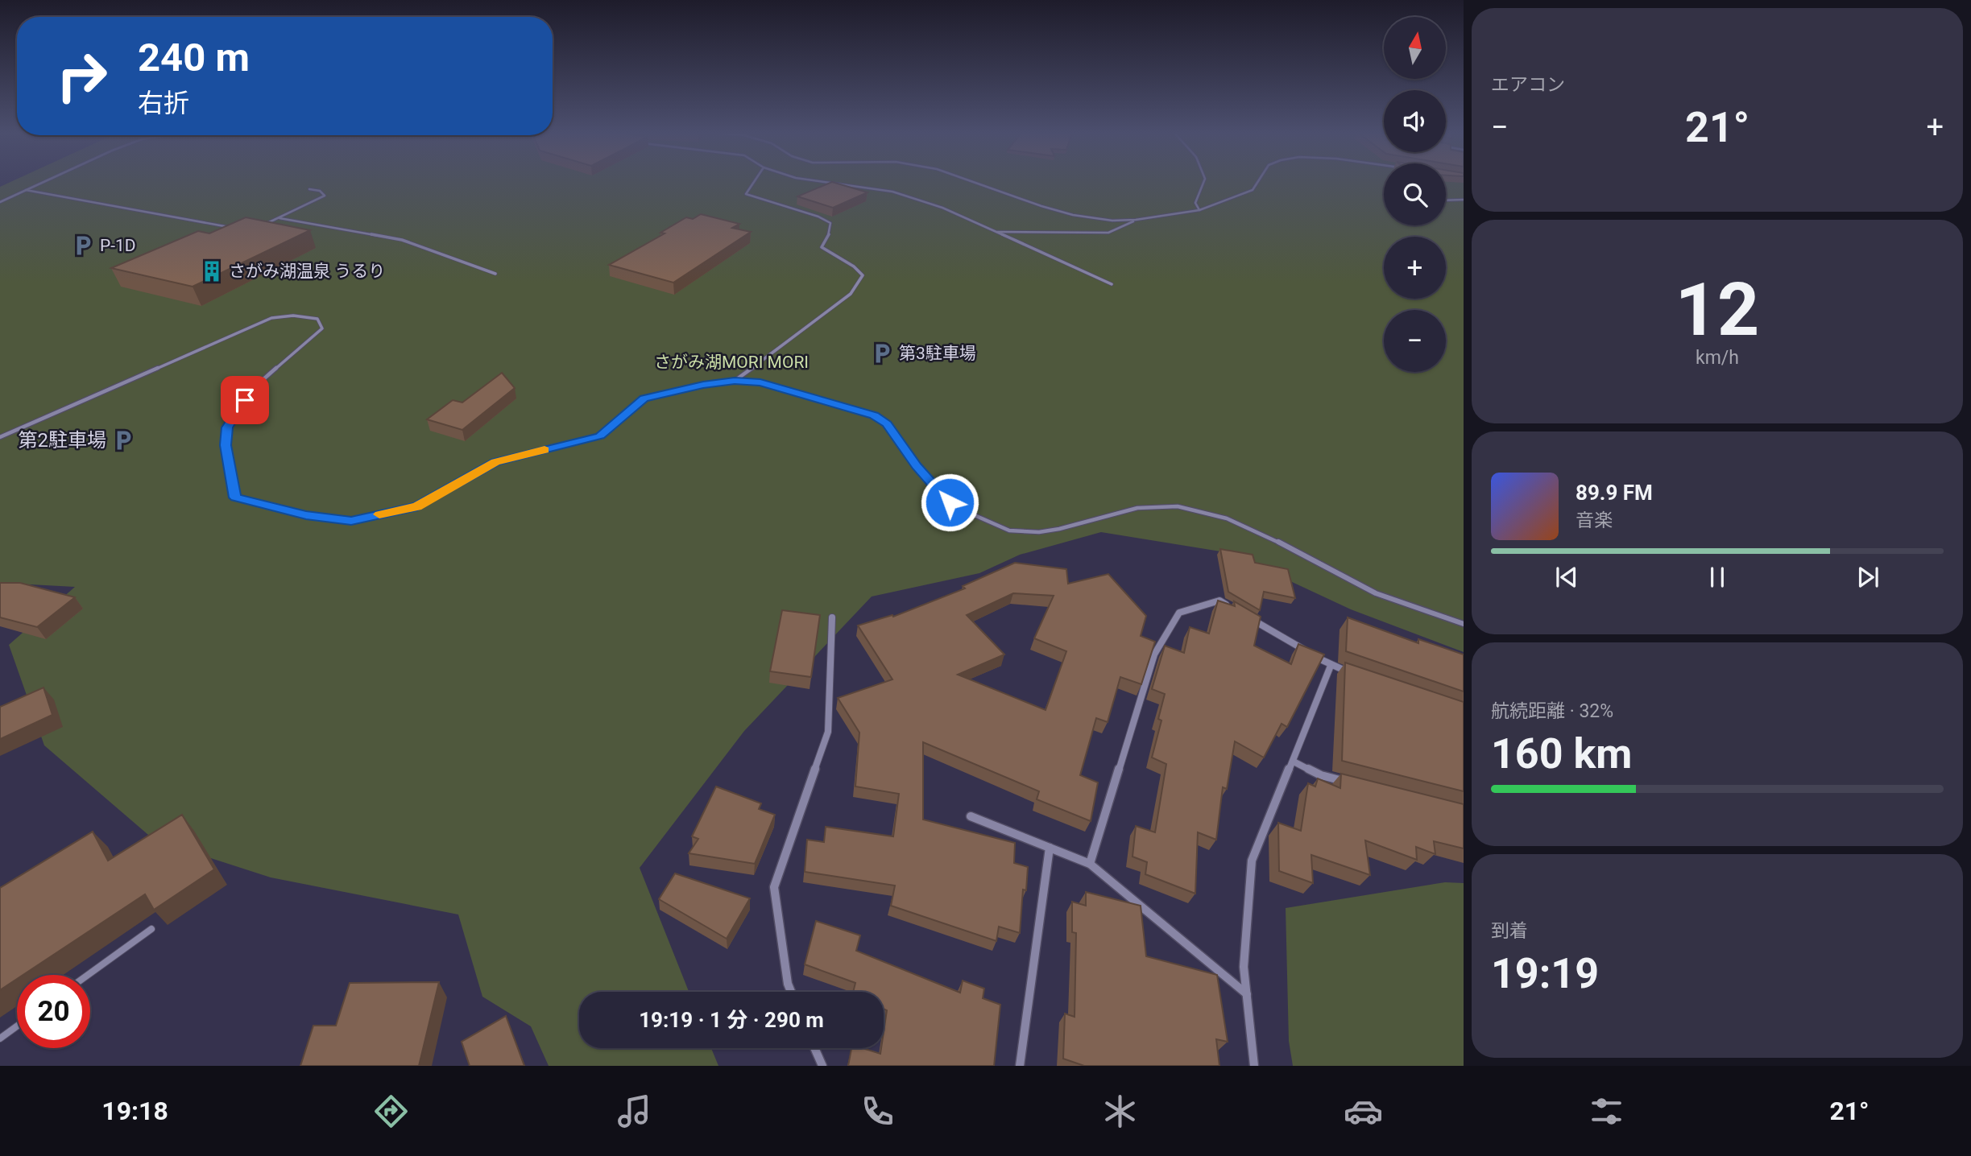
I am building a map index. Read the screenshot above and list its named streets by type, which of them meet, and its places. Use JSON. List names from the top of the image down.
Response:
{
  "parks": ["さがみ湖MORI MORI"],
  "places": {
    "parking": ["P-1D", "第3駐車場", "第2駐車場"],
    "building": ["さがみ湖温泉 うるり"]
  },
  "north": "top",
  "page": {
    "tile": [
      "エアコン",
      ["12", "km/h"],
      ["航続距離 · 32%", "160 km"],
      ["到着", "19:19"]
    ],
    "map_buttons": ["+", "−"],
    "turn": ["240 m", "右折"],
    "heat": ["−", "21°", "+"],
    "song": ["89.9 FM", "音楽"],
    "limit": "20",
    "trip": "19:19 · 1 分 · 290 m",
    "tabs": ["19:18", "21°"]
  }
}
